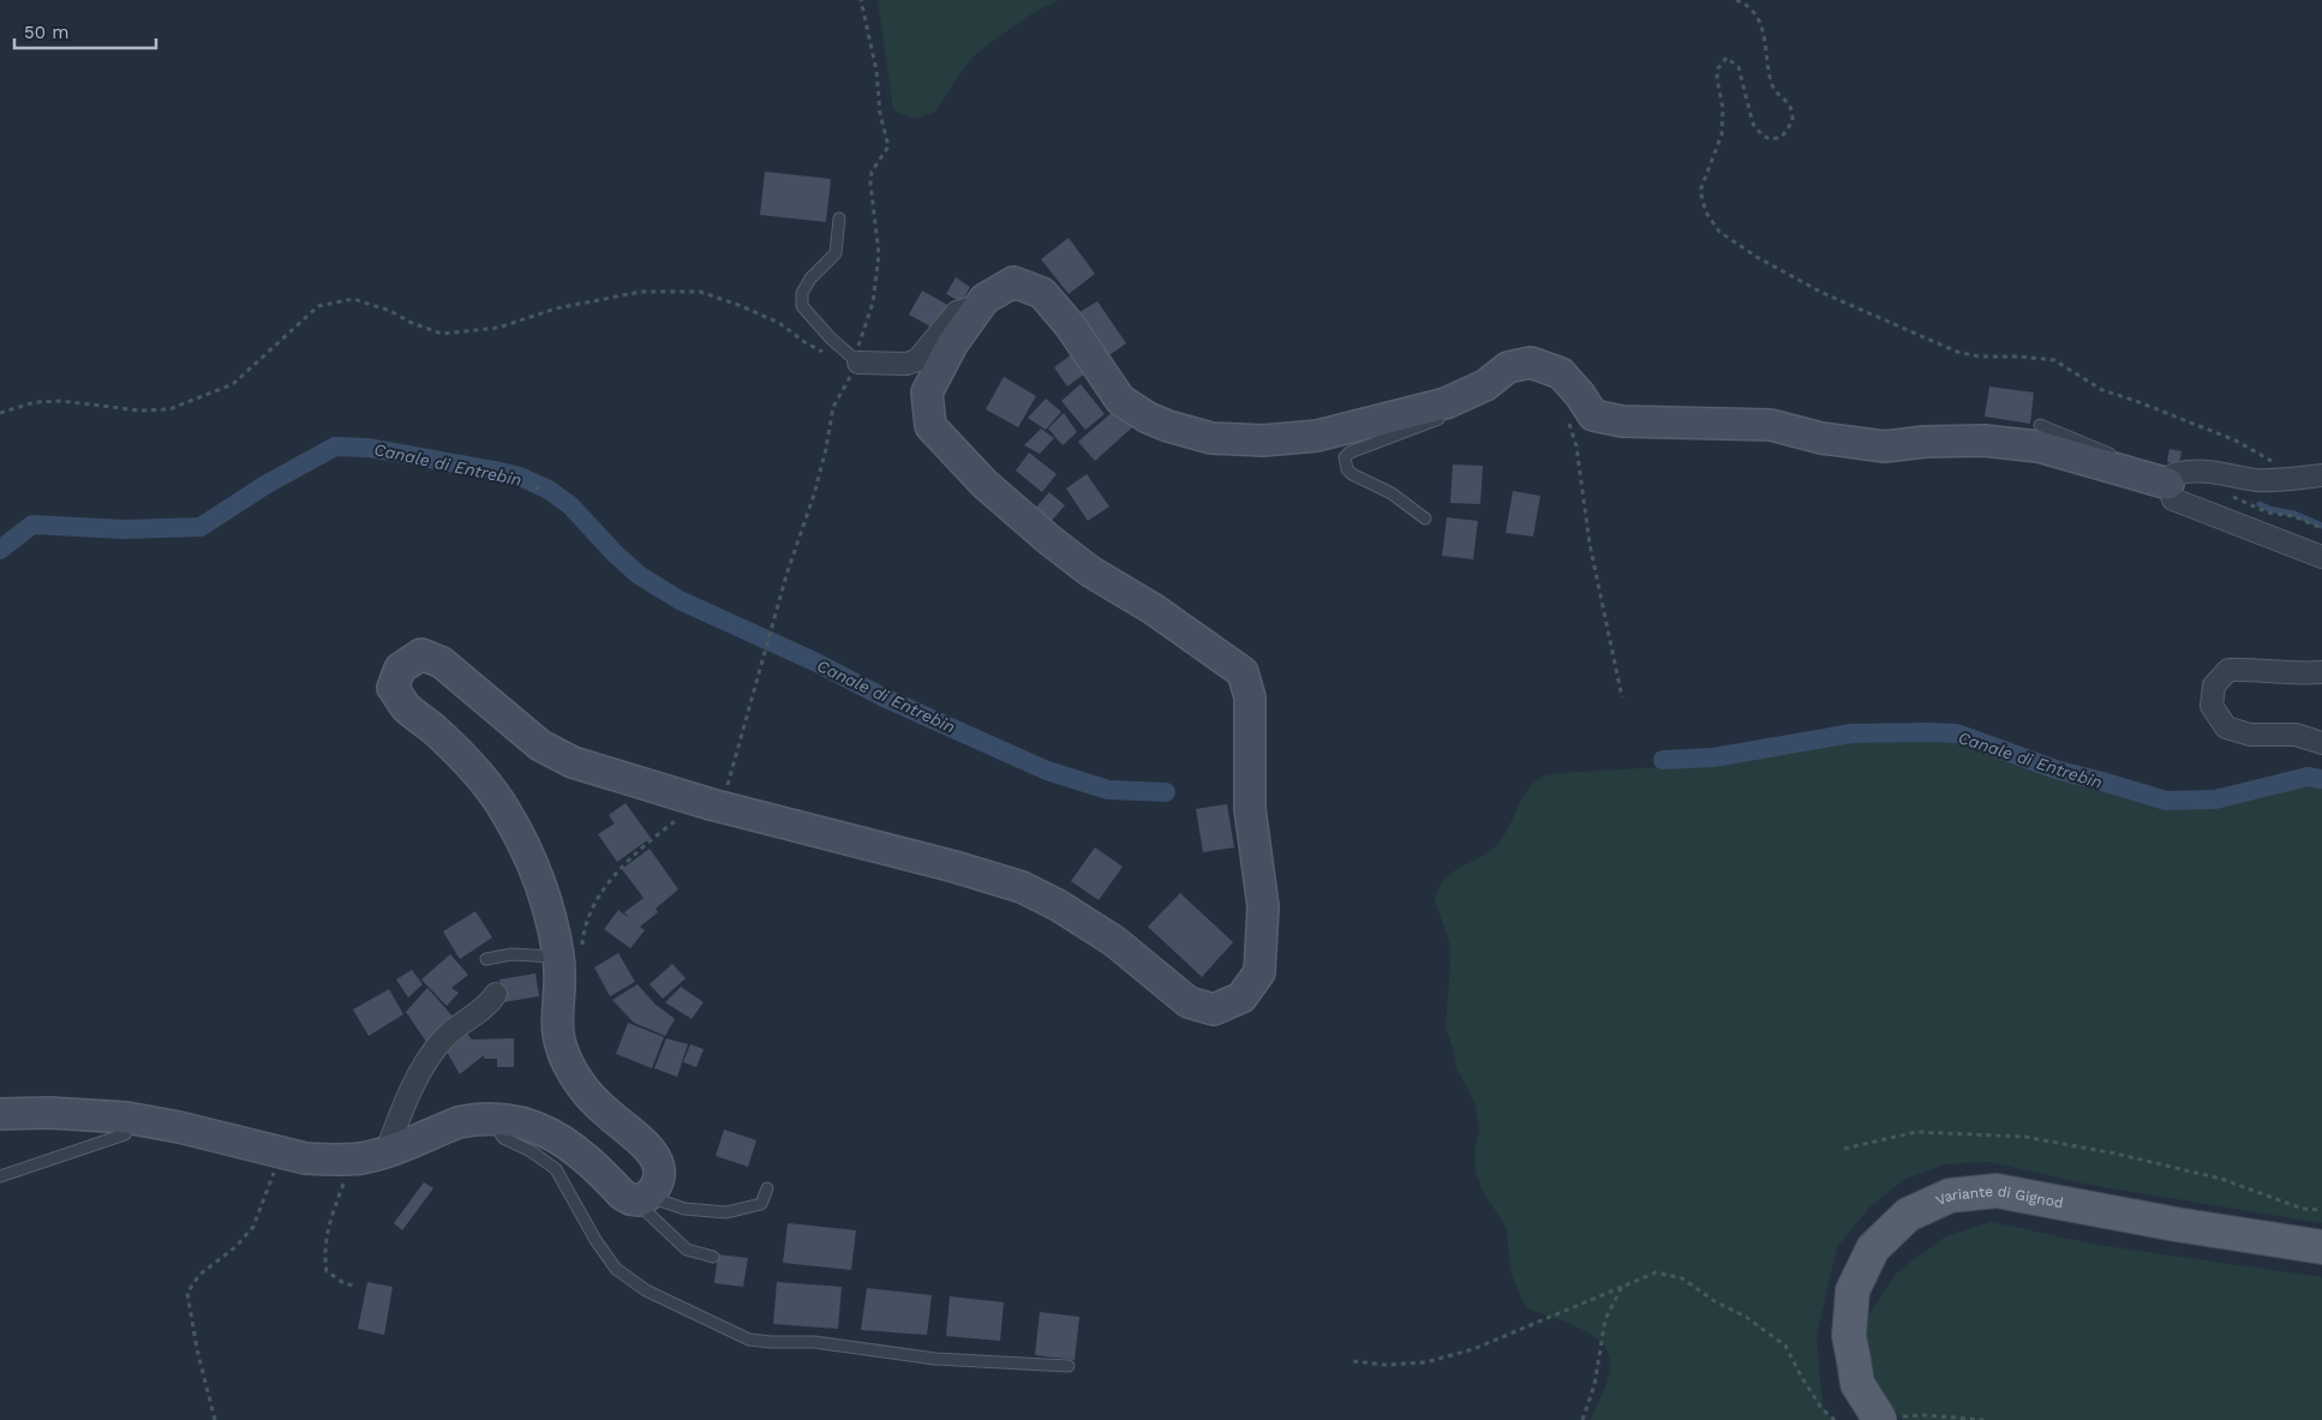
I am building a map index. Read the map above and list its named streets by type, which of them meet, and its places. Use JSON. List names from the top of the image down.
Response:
{
  "streets": {
    "main road": ["Variante di Gignod"]
  },
  "water": ["Canale di Entrebin"],
  "scale_bar": "50 m"
}
